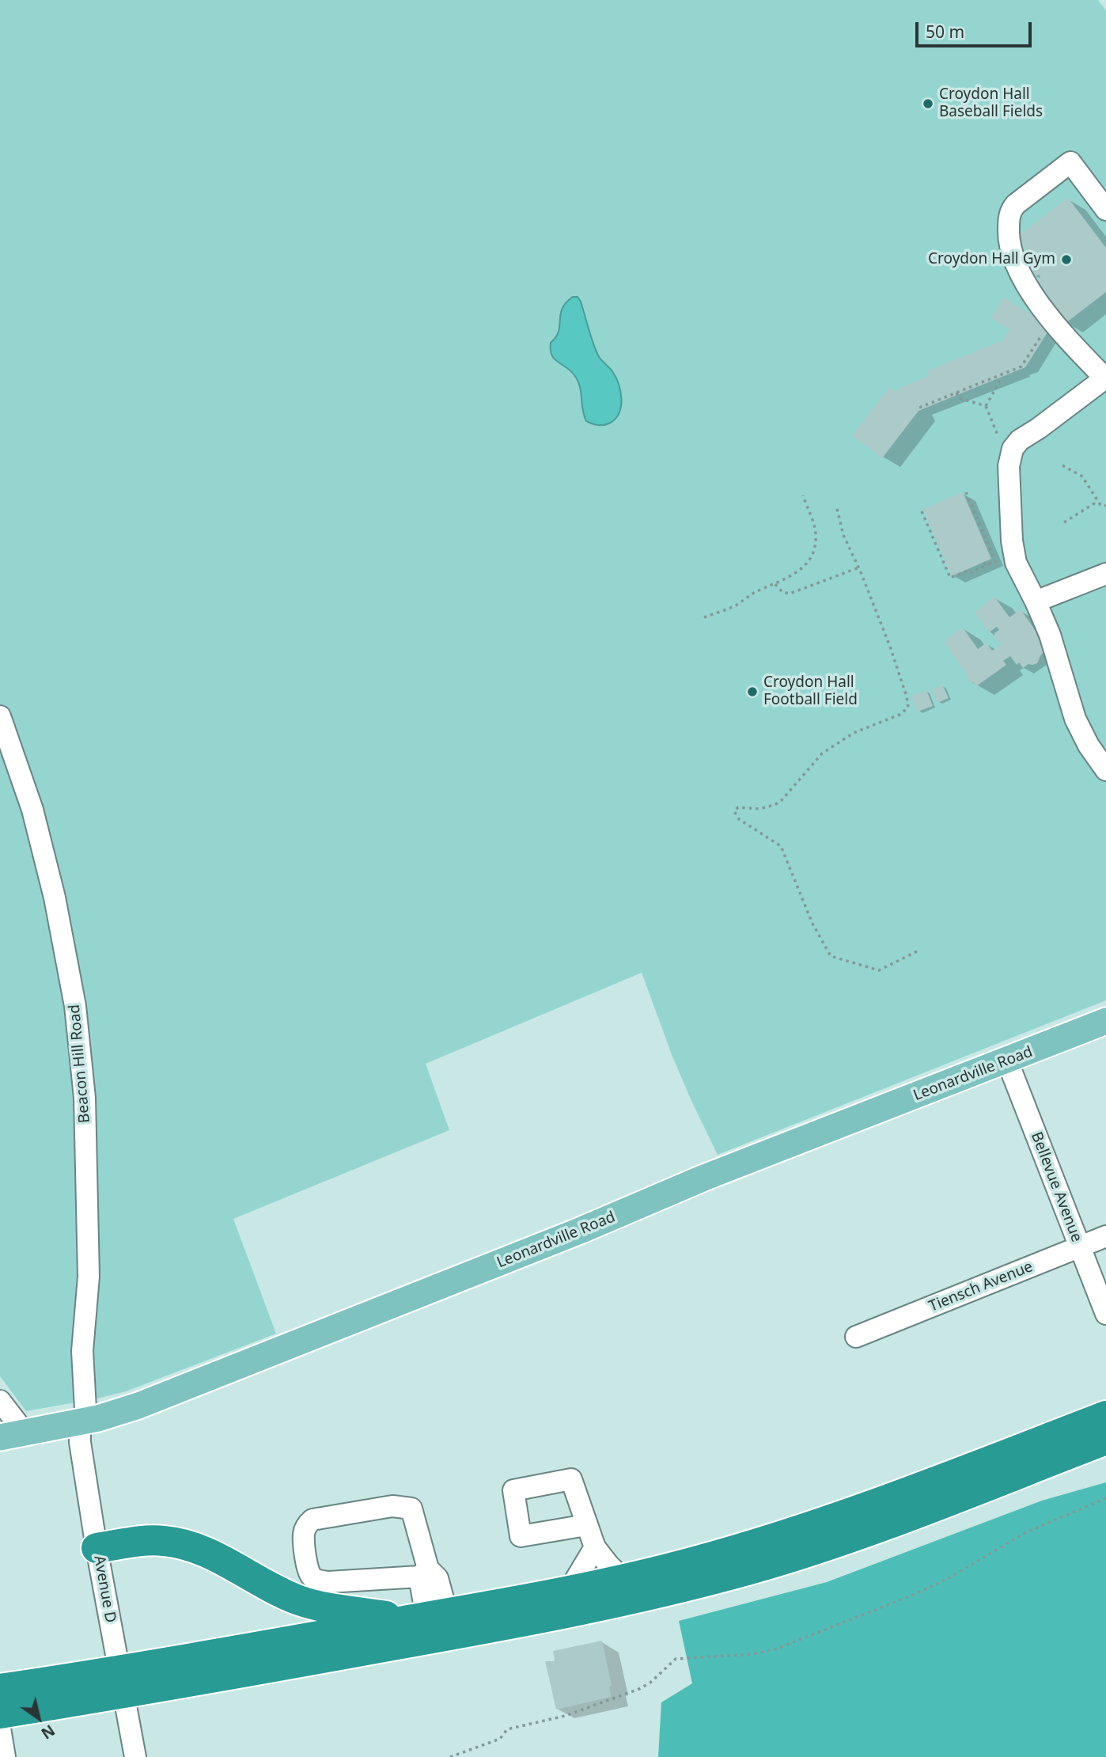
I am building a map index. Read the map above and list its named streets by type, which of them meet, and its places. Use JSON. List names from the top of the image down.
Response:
{
  "streets": {
    "main road": ["Leonardville Road"],
    "street": [
      "Beacon Hill Road",
      "Bellevue Avenue",
      "Tiensch Avenue",
      "Avenue D"
    ]
  },
  "crossings": [
    ["Beacon Hill Road", "Leonardville Road"],
    ["Beacon Hill Road", "Avenue D"],
    ["Leonardville Road", "Bellevue Avenue"],
    ["Leonardville Road", "Avenue D"],
    ["Bellevue Avenue", "Tiensch Avenue"]
  ],
  "places": ["Croydon Hall Baseball Fields", "Croydon Hall Gym", "Croydon Hall Football Field"],
  "scale_bar": "50 m",
  "north": "bottom right"
}
